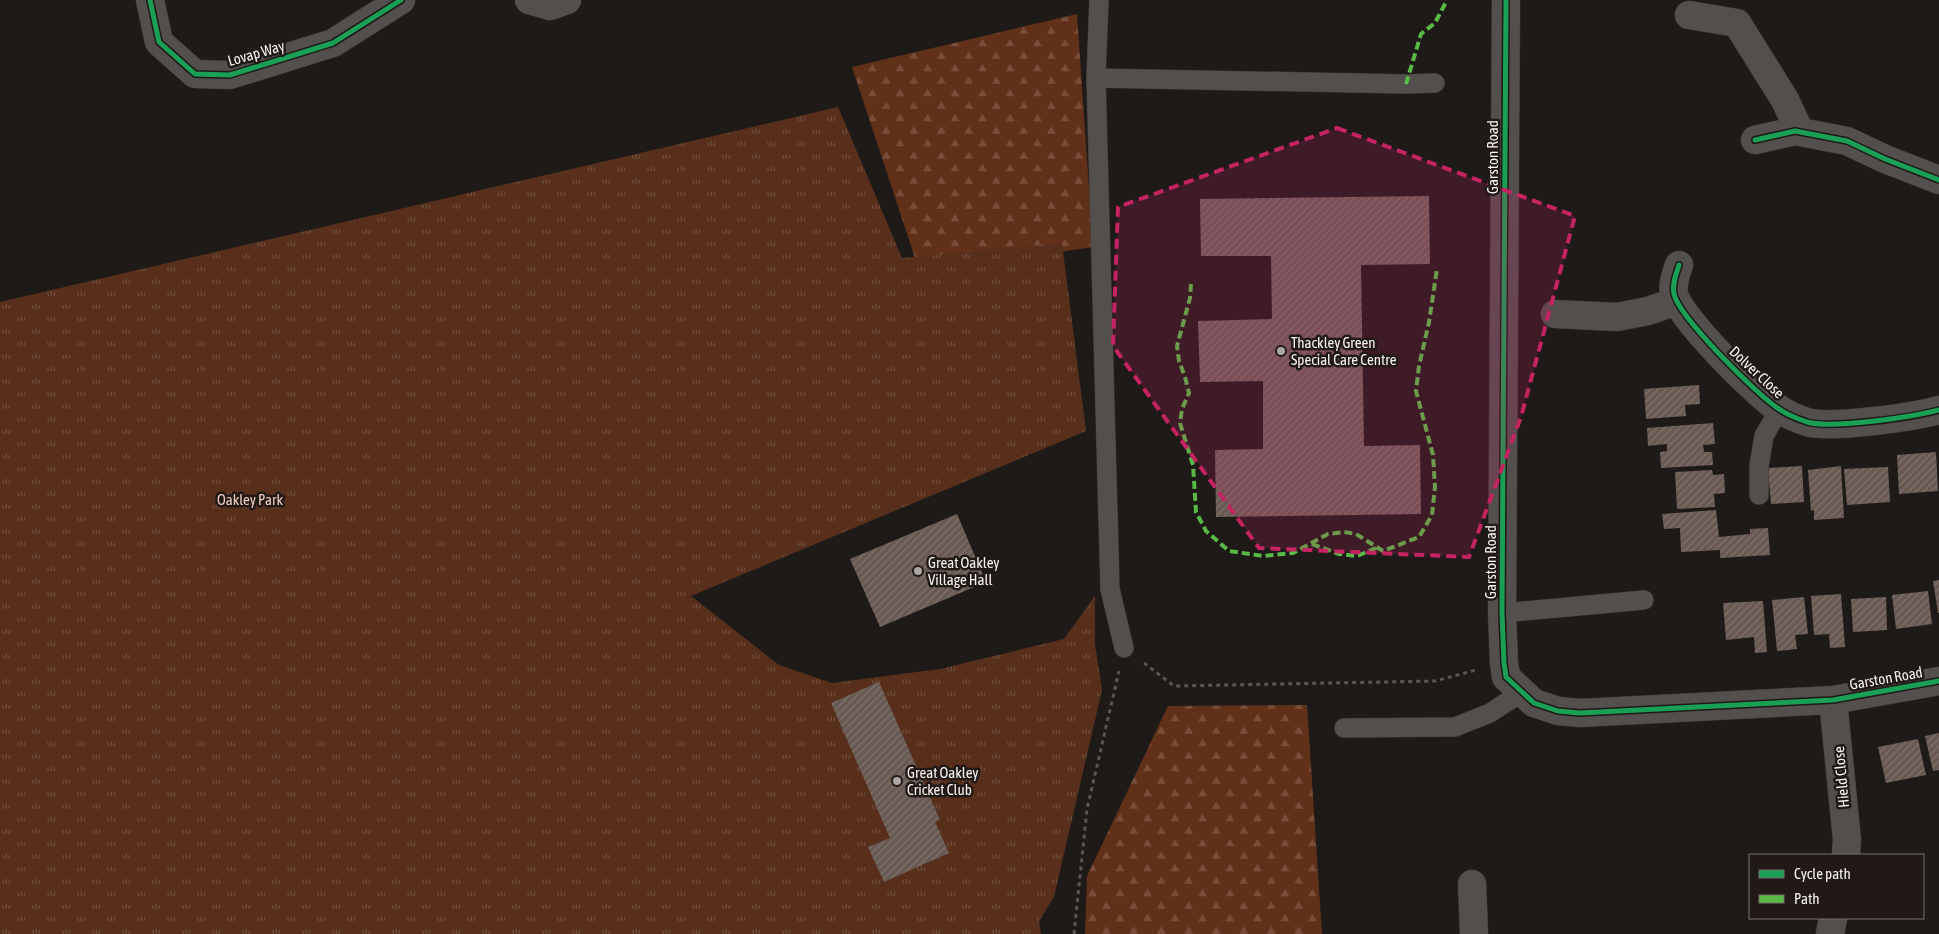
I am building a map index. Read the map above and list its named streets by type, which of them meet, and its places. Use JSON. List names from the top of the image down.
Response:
{
  "streets": {
    "street": [
      "Lovap Way",
      "Garston Road",
      "Dolver Close",
      "Hield Close"
    ]
  },
  "crossings": [
    ["Garston Road", "Hield Close"]
  ],
  "parks": ["Oakley Park"],
  "places": ["Thackley Green Special Care Centre", "Great Oakley Village Hall", "Great Oakley Cricket Club"],
  "legend": ["Cycle path", "Path"]
}
